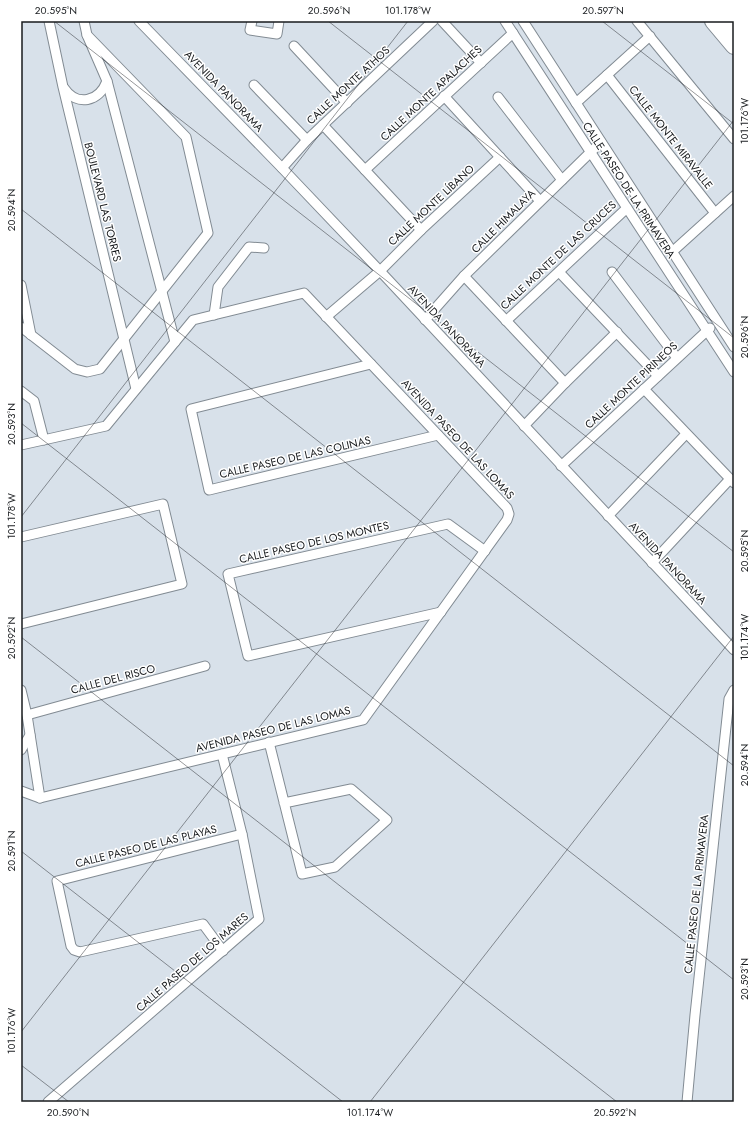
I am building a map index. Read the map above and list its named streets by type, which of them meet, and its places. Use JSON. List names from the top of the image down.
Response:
{
  "streets": {
    "street": [
      "CALLE MONTE ATHOS",
      "AVENIDA PANORAMA",
      "CALLE MONTE APALACHES",
      "CALLE MONTE MIRAVALLE",
      "CALLE PASEO DE LA PRIMAVERA",
      "BOULEVARD LAS TORRES",
      "CALLE MONTE LÍBANO",
      "CALLE HIMALAYA",
      "CALLE MONTE DE LAS CRUCES",
      "CALLE MONTE PIRINEOS",
      "AVENIDA PASEO DE LAS LOMAS",
      "CALLE PASEO DE LAS COLINAS",
      "CALLE PASEO DE LOS MONTES",
      "CALLE DEL RISCO",
      "CALLE PASEO DE LAS PLAYAS",
      "CALLE PASEO DE LOS MARES"
    ]
  },
  "crossings": [
    ["CALLE MONTE ATHOS", "AVENIDA PANORAMA"],
    ["AVENIDA PANORAMA", "CALLE MONTE LÍBANO"],
    ["AVENIDA PANORAMA", "CALLE HIMALAYA"],
    ["AVENIDA PANORAMA", "CALLE MONTE PIRINEOS"],
    ["CALLE MONTE APALACHES", "CALLE PASEO DE LA PRIMAVERA"],
    ["CALLE PASEO DE LA PRIMAVERA", "CALLE HIMALAYA"],
    ["CALLE PASEO DE LA PRIMAVERA", "CALLE MONTE DE LAS CRUCES"],
    ["CALLE PASEO DE LA PRIMAVERA", "CALLE MONTE PIRINEOS"],
    ["BOULEVARD LAS TORRES", "AVENIDA PASEO DE LAS LOMAS"],
    ["CALLE MONTE LÍBANO", "AVENIDA PASEO DE LAS LOMAS"],
    ["AVENIDA PASEO DE LAS LOMAS", "CALLE PASEO DE LAS COLINAS"],
    ["AVENIDA PASEO DE LAS LOMAS", "CALLE PASEO DE LOS MONTES"],
    ["AVENIDA PASEO DE LAS LOMAS", "CALLE PASEO DE LOS MARES"],
    ["CALLE PASEO DE LAS PLAYAS", "CALLE PASEO DE LOS MARES"]
  ],
  "coordinates": [
    "20.595°N",
    "20.596°N",
    "101.178°W",
    "20.597°N",
    "101.176°W",
    "20.594°N",
    "20.593°N",
    "101.174°W",
    "20.592°N",
    "20.591°N",
    "20.590°N"
  ]
}
